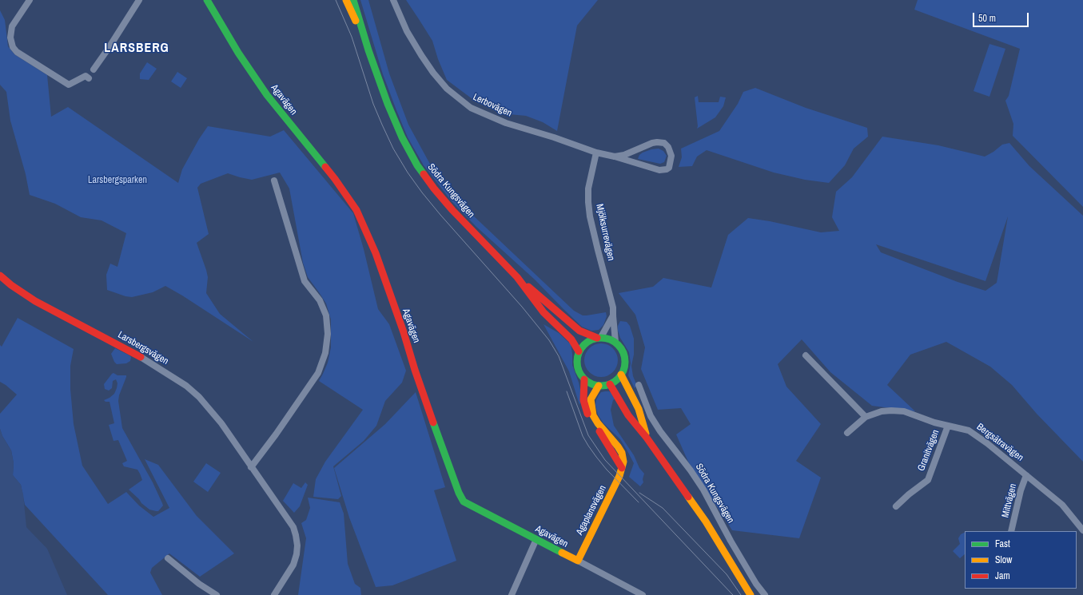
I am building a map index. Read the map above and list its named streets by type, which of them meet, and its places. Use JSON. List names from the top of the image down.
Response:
{
  "streets": {
    "street": [
      "Agavägen",
      "Lerbovägen",
      "Södra Kungsvägen",
      "Mjölksurrevägen",
      "Larsbergsvägen",
      "Bergsätravägen",
      "Granitvägen",
      "Mittvägen",
      "Agaplansvägen"
    ]
  },
  "crossings": [
    ["Agavägen", "Agaplansvägen"],
    ["Lerbovägen", "Mjölksurrevägen"],
    ["Södra Kungsvägen", "Mjölksurrevägen"],
    ["Södra Kungsvägen", "Agaplansvägen"],
    ["Mjölksurrevägen", "Agaplansvägen"],
    ["Bergsätravägen", "Granitvägen"],
    ["Bergsätravägen", "Mittvägen"]
  ],
  "districts": ["LARSBERG"],
  "parks": ["Larsbergsparken"],
  "legend": ["Fast", "Slow", "Jam"],
  "scale_bar": "50 m"
}
